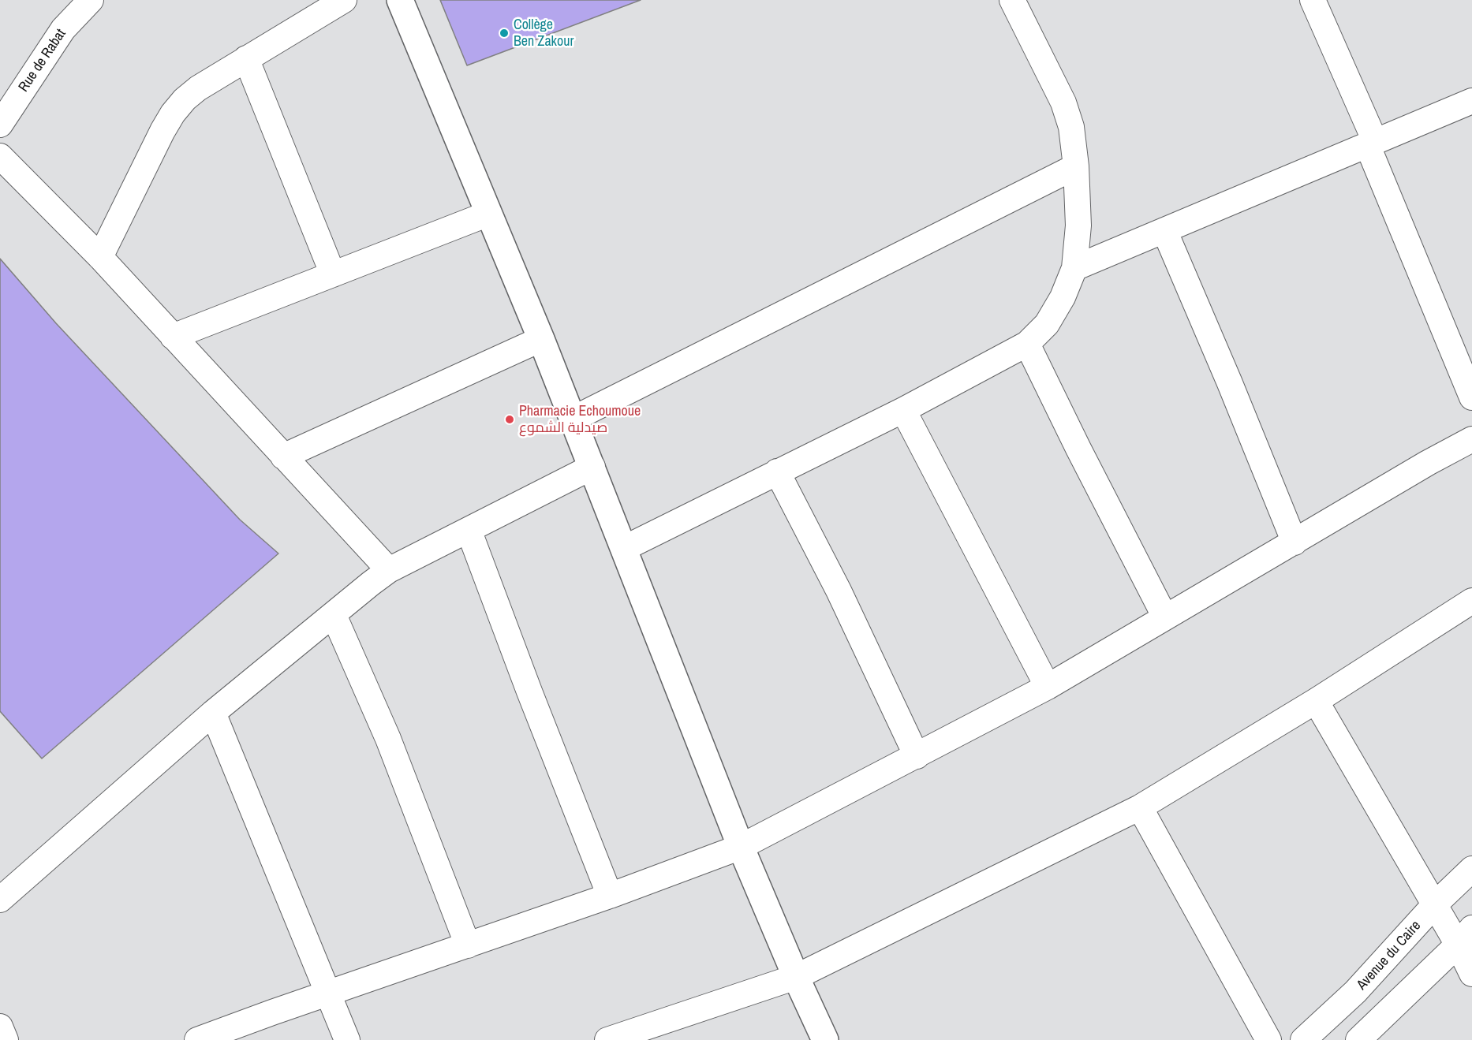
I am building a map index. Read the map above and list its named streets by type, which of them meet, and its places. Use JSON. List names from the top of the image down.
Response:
{
  "streets": {
    "street": ["Rue de Rabat", "Avenue du Caire"]
  },
  "places": ["Collège Ben Zakour", "Pharmacie Echoumoue صيدلية الشموع"]
}
